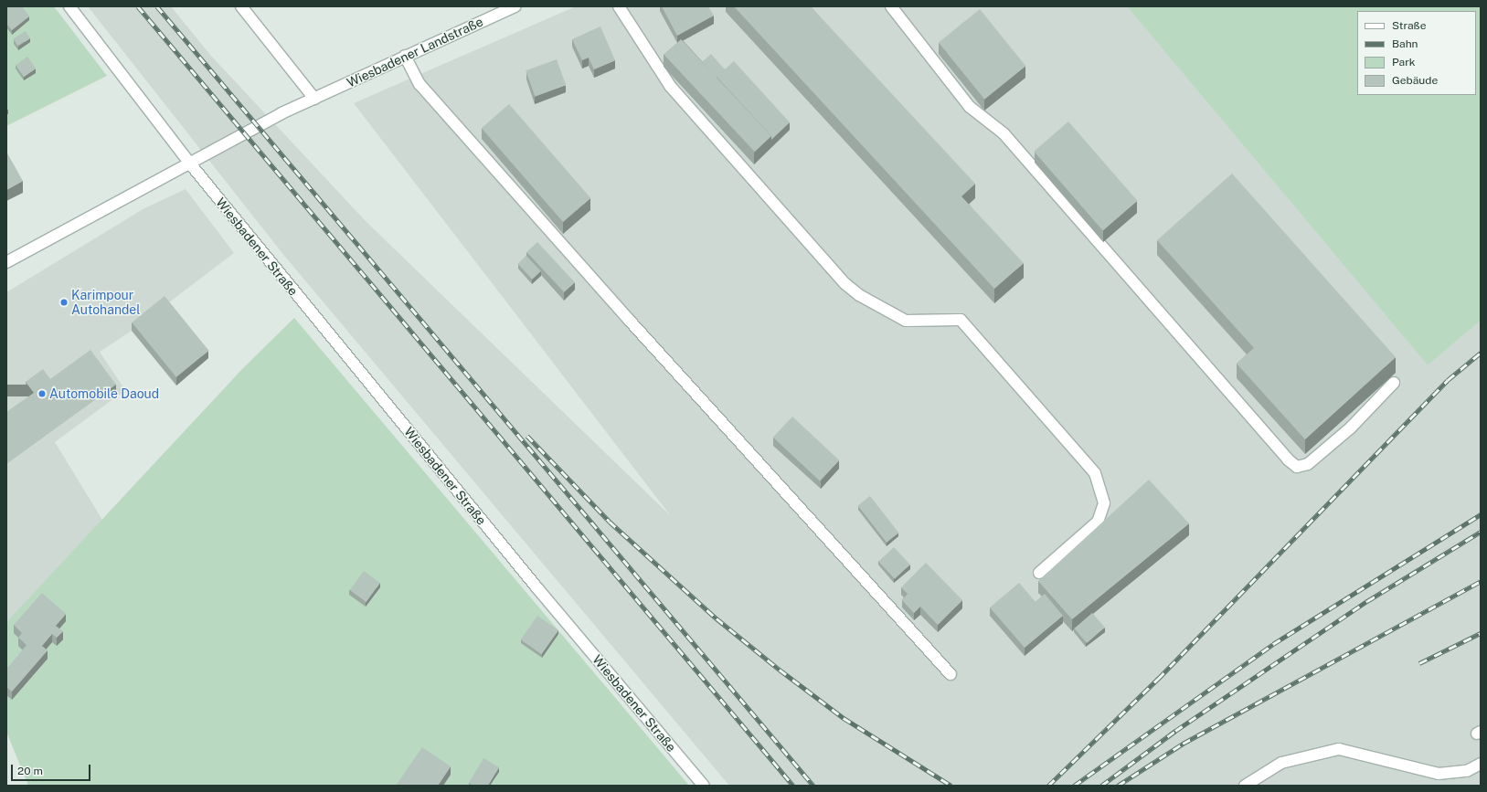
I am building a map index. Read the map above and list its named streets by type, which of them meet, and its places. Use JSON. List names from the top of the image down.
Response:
{
  "streets": {
    "street": ["Wiesbadener Landstraße", "Wiesbadener Straße"]
  },
  "crossings": [
    ["Wiesbadener Landstraße", "Wiesbadener Straße"]
  ],
  "places": ["Karimpour Autohandel", "Automobile Daoud"],
  "legend": [
    "Straße",
    "Bahn",
    "Park",
    "Gebäude"
  ],
  "scale_bar": "20 m"
}
